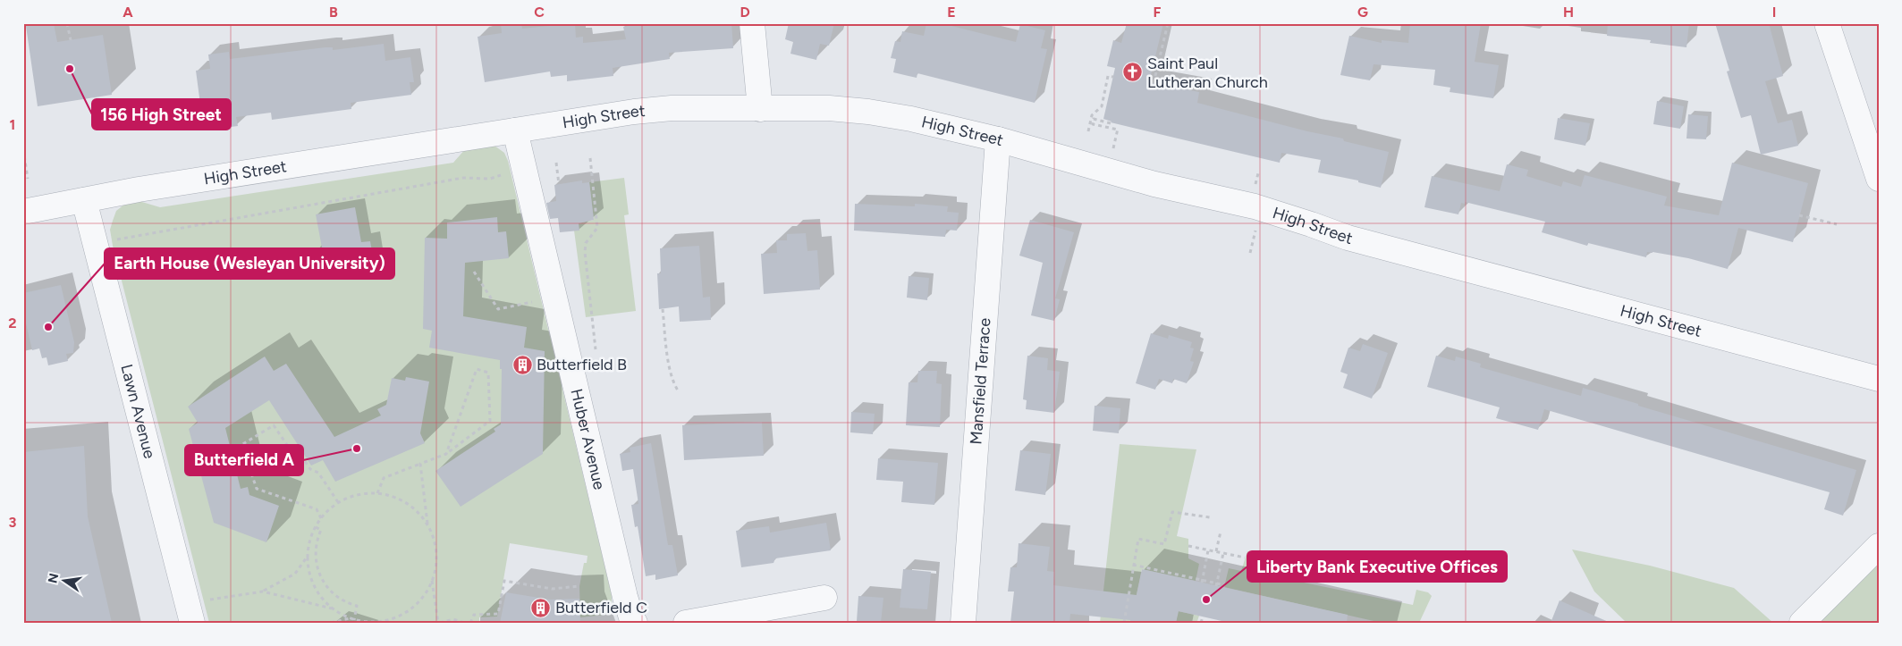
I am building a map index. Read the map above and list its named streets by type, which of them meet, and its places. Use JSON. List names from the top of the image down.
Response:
{
  "streets": {
    "street": [
      "High Street",
      "Mansfield Terrace",
      "Lawn Avenue",
      "Huber Avenue"
    ]
  },
  "crossings": [
    ["High Street", "Mansfield Terrace"],
    ["High Street", "Lawn Avenue"],
    ["High Street", "Huber Avenue"]
  ],
  "places": {
    "other": [
      "156 High Street",
      "Earth House (Wesleyan University)",
      "Butterfield A",
      "Liberty Bank Executive Offices"
    ],
    "church": ["Saint Paul Lutheran Church"],
    "building": ["Butterfield B", "Butterfield C"]
  },
  "north": "left",
  "grid": {
    "columns": [
      "A",
      "B",
      "C",
      "D",
      "E",
      "F",
      "G",
      "H",
      "I"
    ],
    "rows": ["1", "2", "3"]
  }
}
